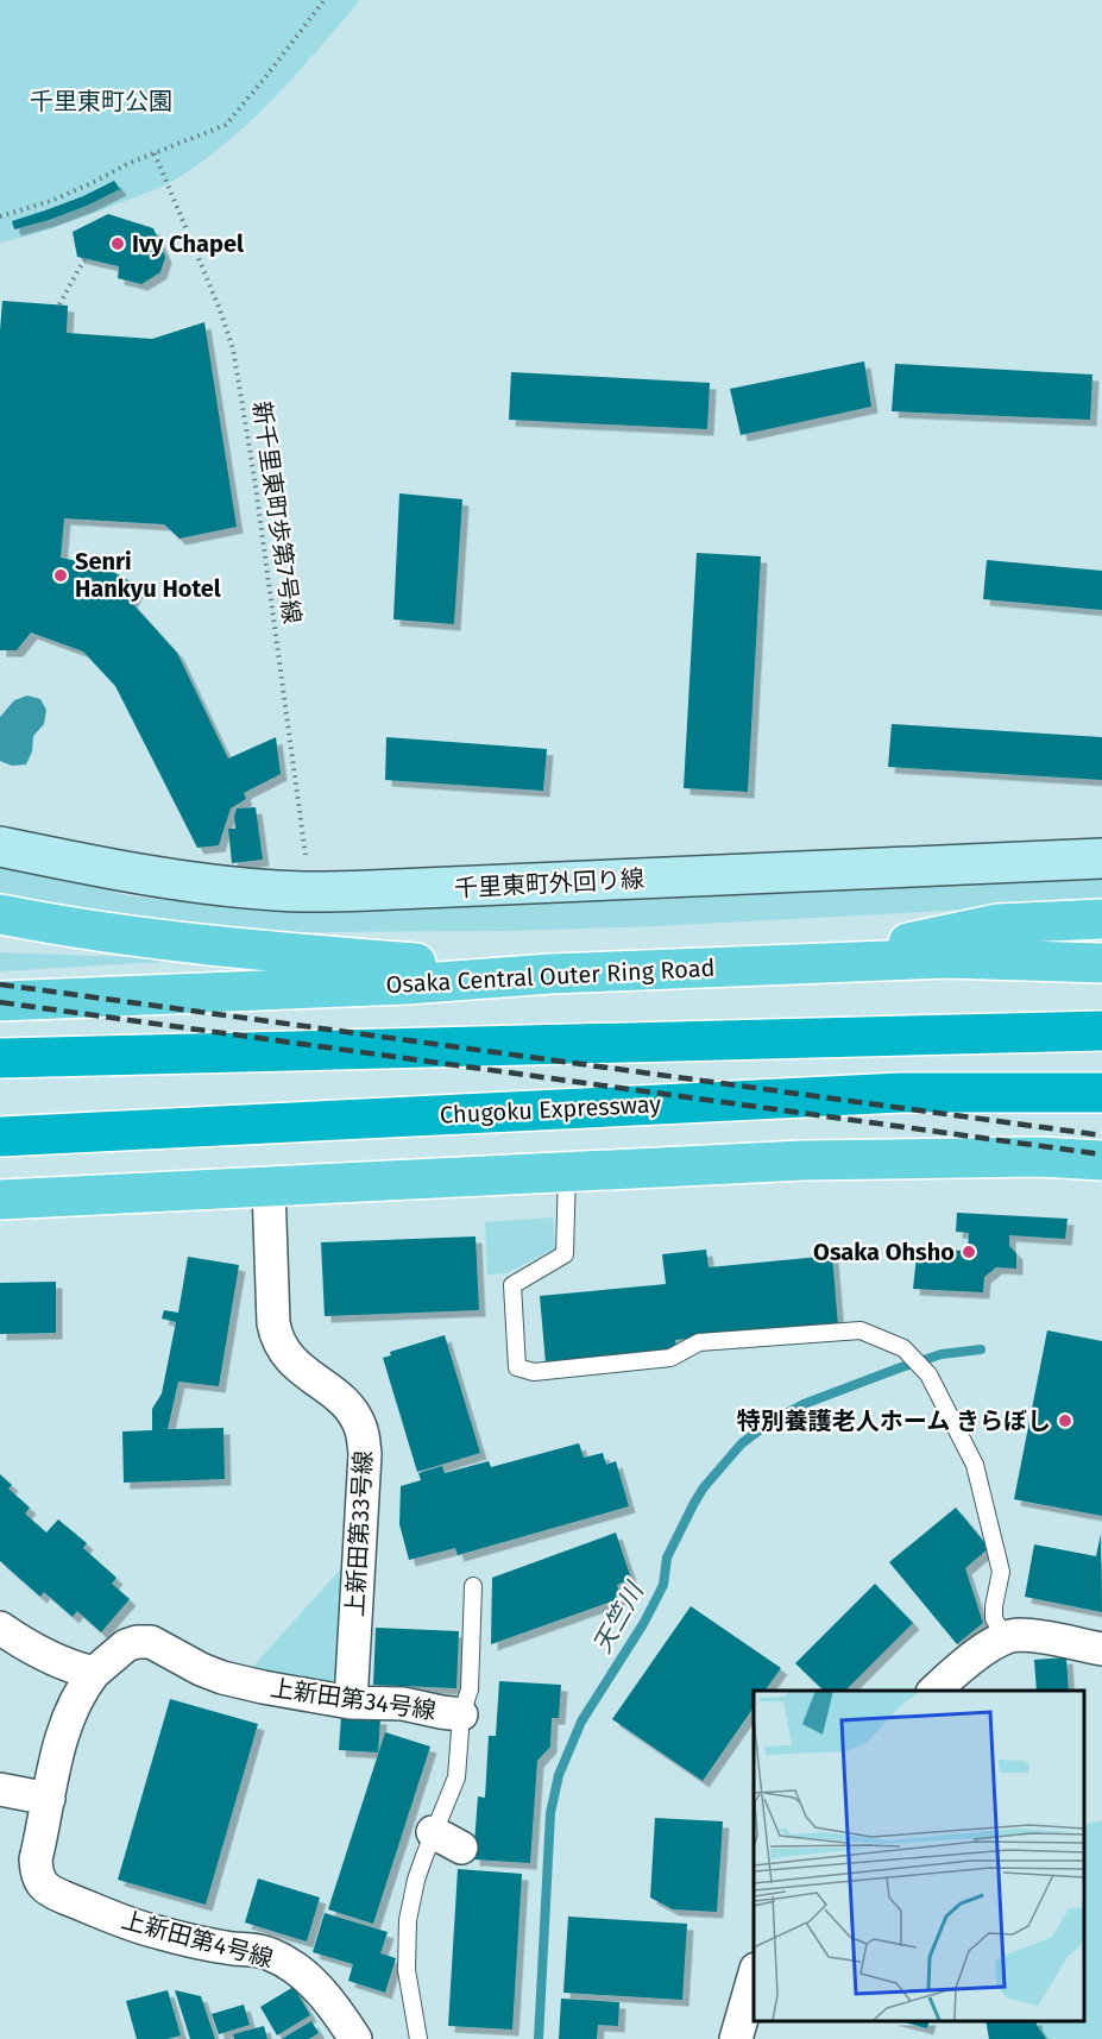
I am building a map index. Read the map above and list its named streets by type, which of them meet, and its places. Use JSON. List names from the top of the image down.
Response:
{
  "streets": {
    "highway": ["Chugoku Expressway"],
    "main road": ["Osaka Central Outer Ring Road"],
    "street": [
      "千里東町外回り線",
      "上新田第33号線",
      "上新田第34号線",
      "上新田第4号線"
    ],
    "path": ["新千里東町歩第7号線"]
  },
  "crossings": [
    ["新千里東町歩第7号線", "千里東町外回り線"],
    ["上新田第33号線", "上新田第34号線"],
    ["上新田第34号線", "上新田第4号線"]
  ],
  "water": ["天竺川"],
  "parks": ["千里東町公園"],
  "places": [
    "Ivy Chapel",
    "Senri Hankyu Hotel",
    "Osaka Ohsho",
    "特別養護老人ホーム きらぼし"
  ]
}
